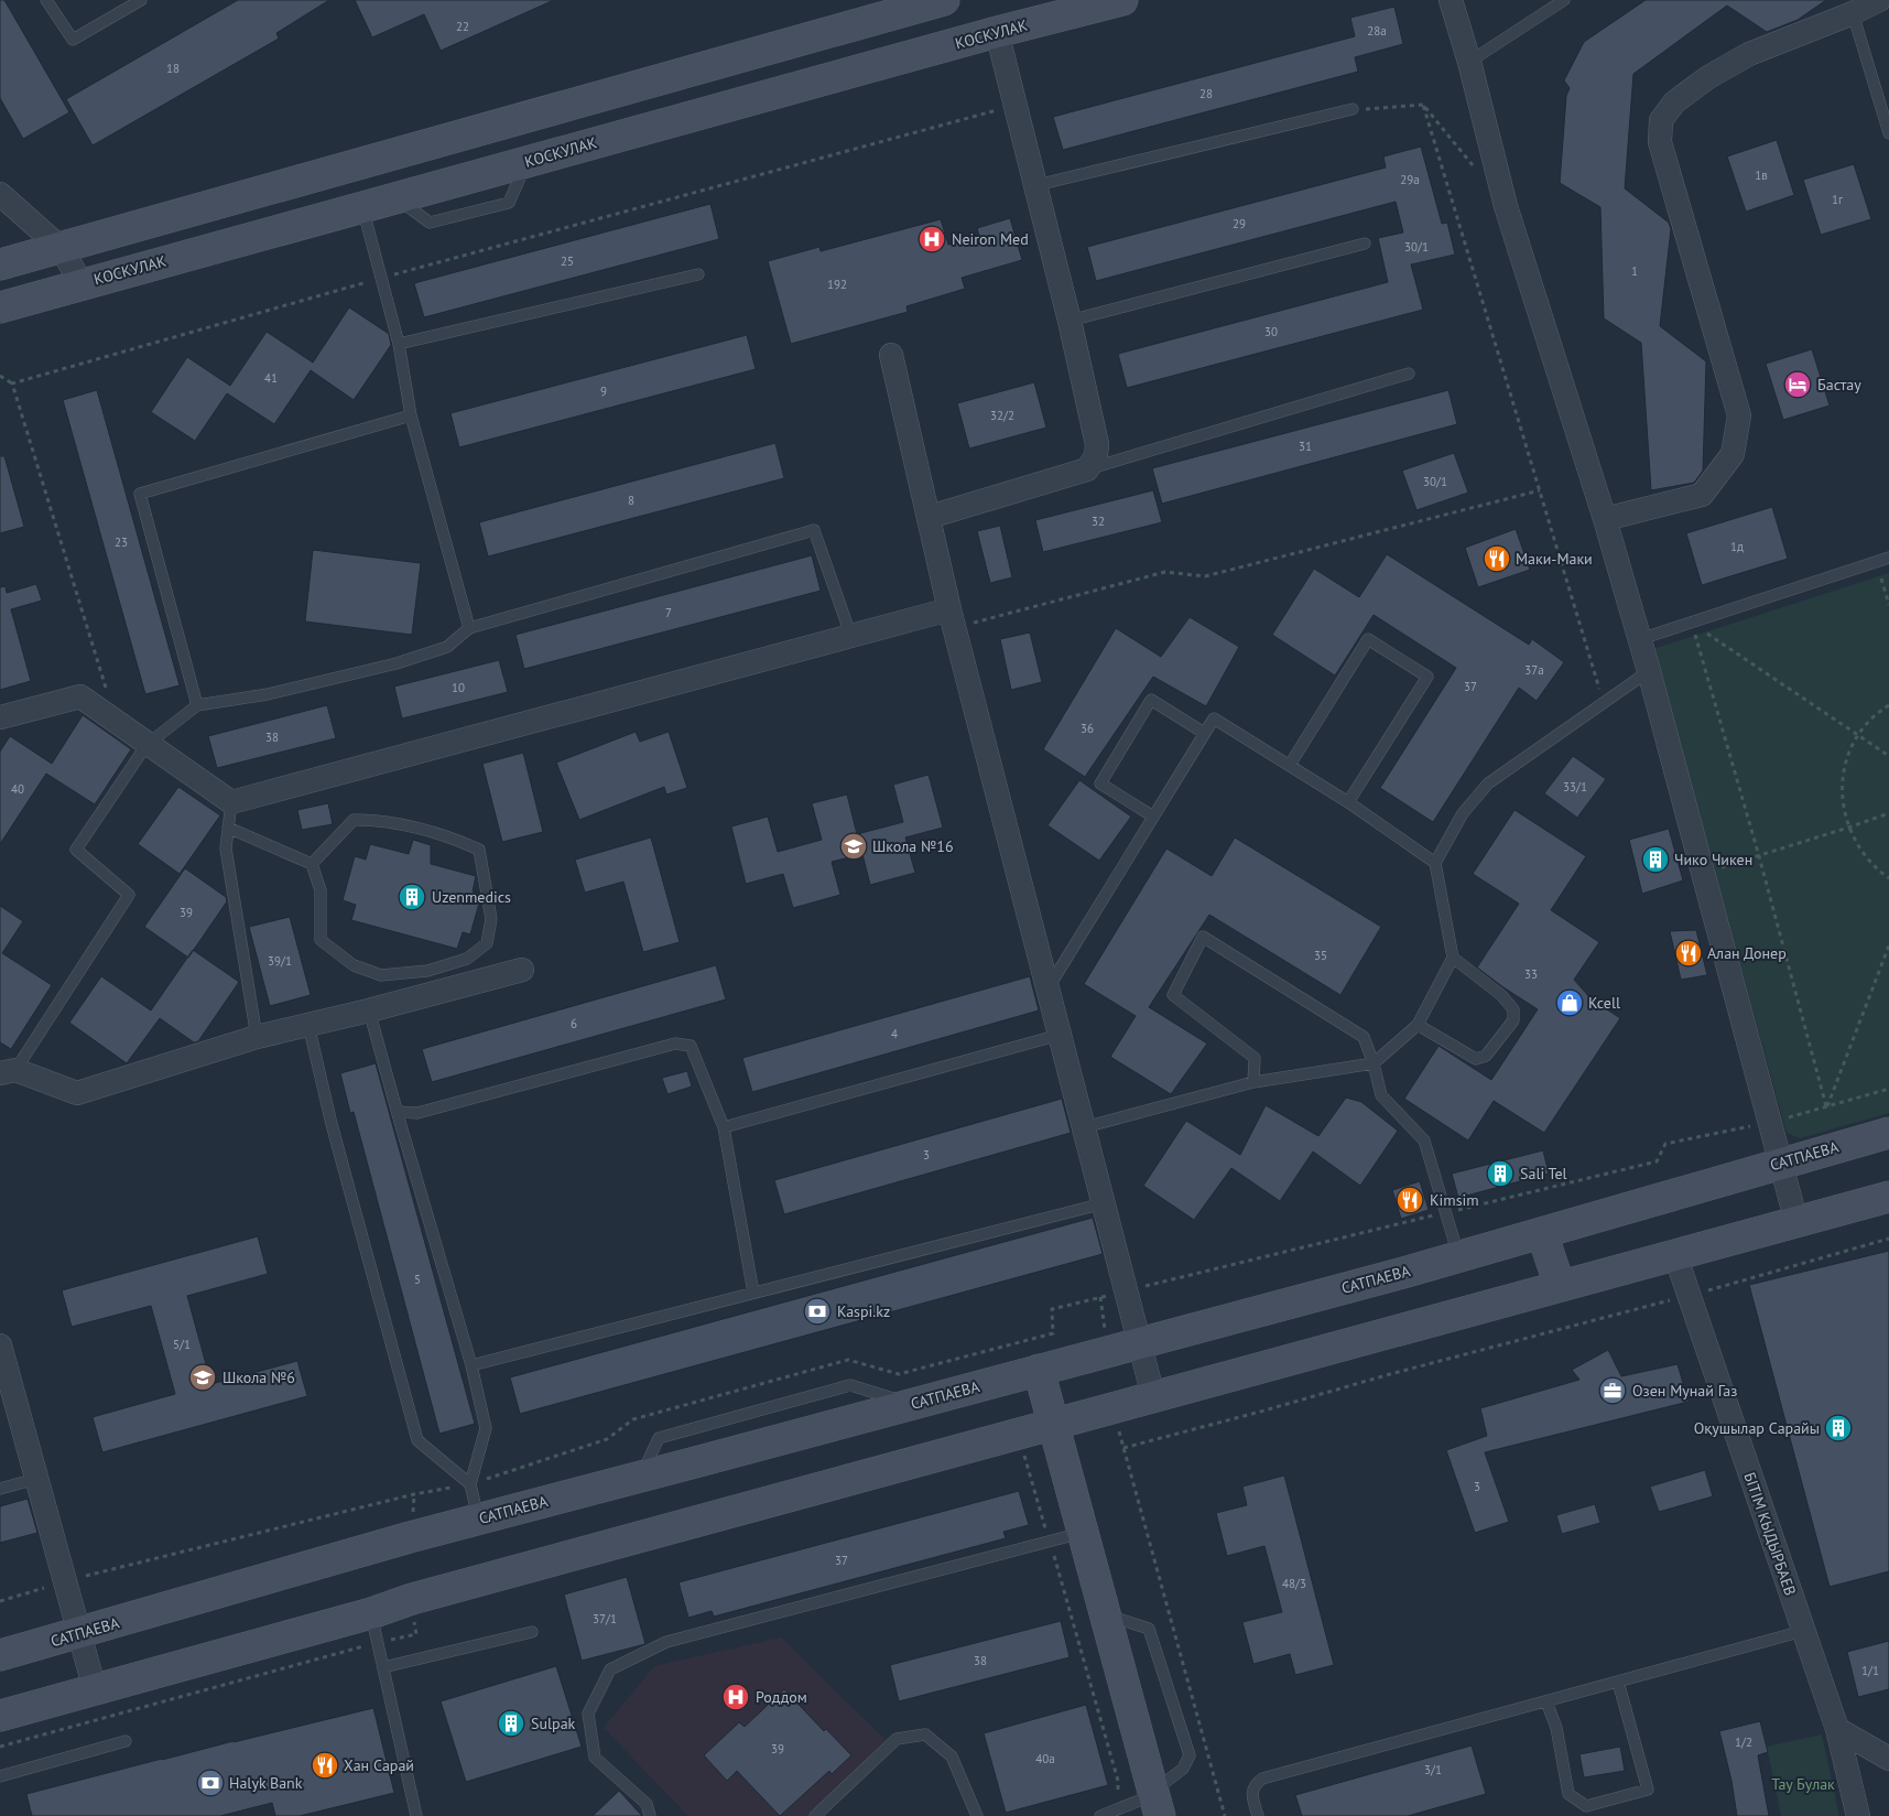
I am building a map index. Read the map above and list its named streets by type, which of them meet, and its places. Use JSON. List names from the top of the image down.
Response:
{
  "streets": {
    "street": ["КОСКУЛАК", "САТПАЕВА", "БIТIМ КЫДЫРБАЕВ"]
  },
  "parks": ["Тау Булак"],
  "places": {
    "hospital": ["Neiron Med", "Роддом"],
    "hotel": ["Бастау"],
    "restaurant": [
      "Маки-Маки",
      "Алан Донер",
      "Kimsim",
      "Хан Сарай"
    ],
    "school or university": ["Школа №16", "Школа №6"],
    "building": [
      "Чико Чикен",
      "Uzenmedics",
      "Sali Tel",
      "Оқушылар Сарайы",
      "Sulpak"
    ],
    "shop": ["Kcell"],
    "bank": ["Kaspi.kz", "Halyk Bank"],
    "office": ["Озен Мунай Газ"]
  },
  "house_numbers": [
    "22",
    "28а",
    "18",
    "28",
    "1в",
    "29а",
    "1г",
    "29",
    "30/1",
    "25",
    "1",
    "192",
    "30",
    "41",
    "9",
    "32/2",
    "31",
    "30/1",
    "8",
    "32",
    "23",
    "1д",
    "7",
    "37а",
    "37",
    "10",
    "36",
    "38",
    "33/1",
    "40",
    "39",
    "35",
    "39/1",
    "33",
    "6",
    "4",
    "3",
    "5",
    "5/1",
    "3",
    "37",
    "48/3",
    "37/1",
    "38",
    "1/1",
    "1/2",
    "39",
    "40а",
    "3/1"
  ]
}
